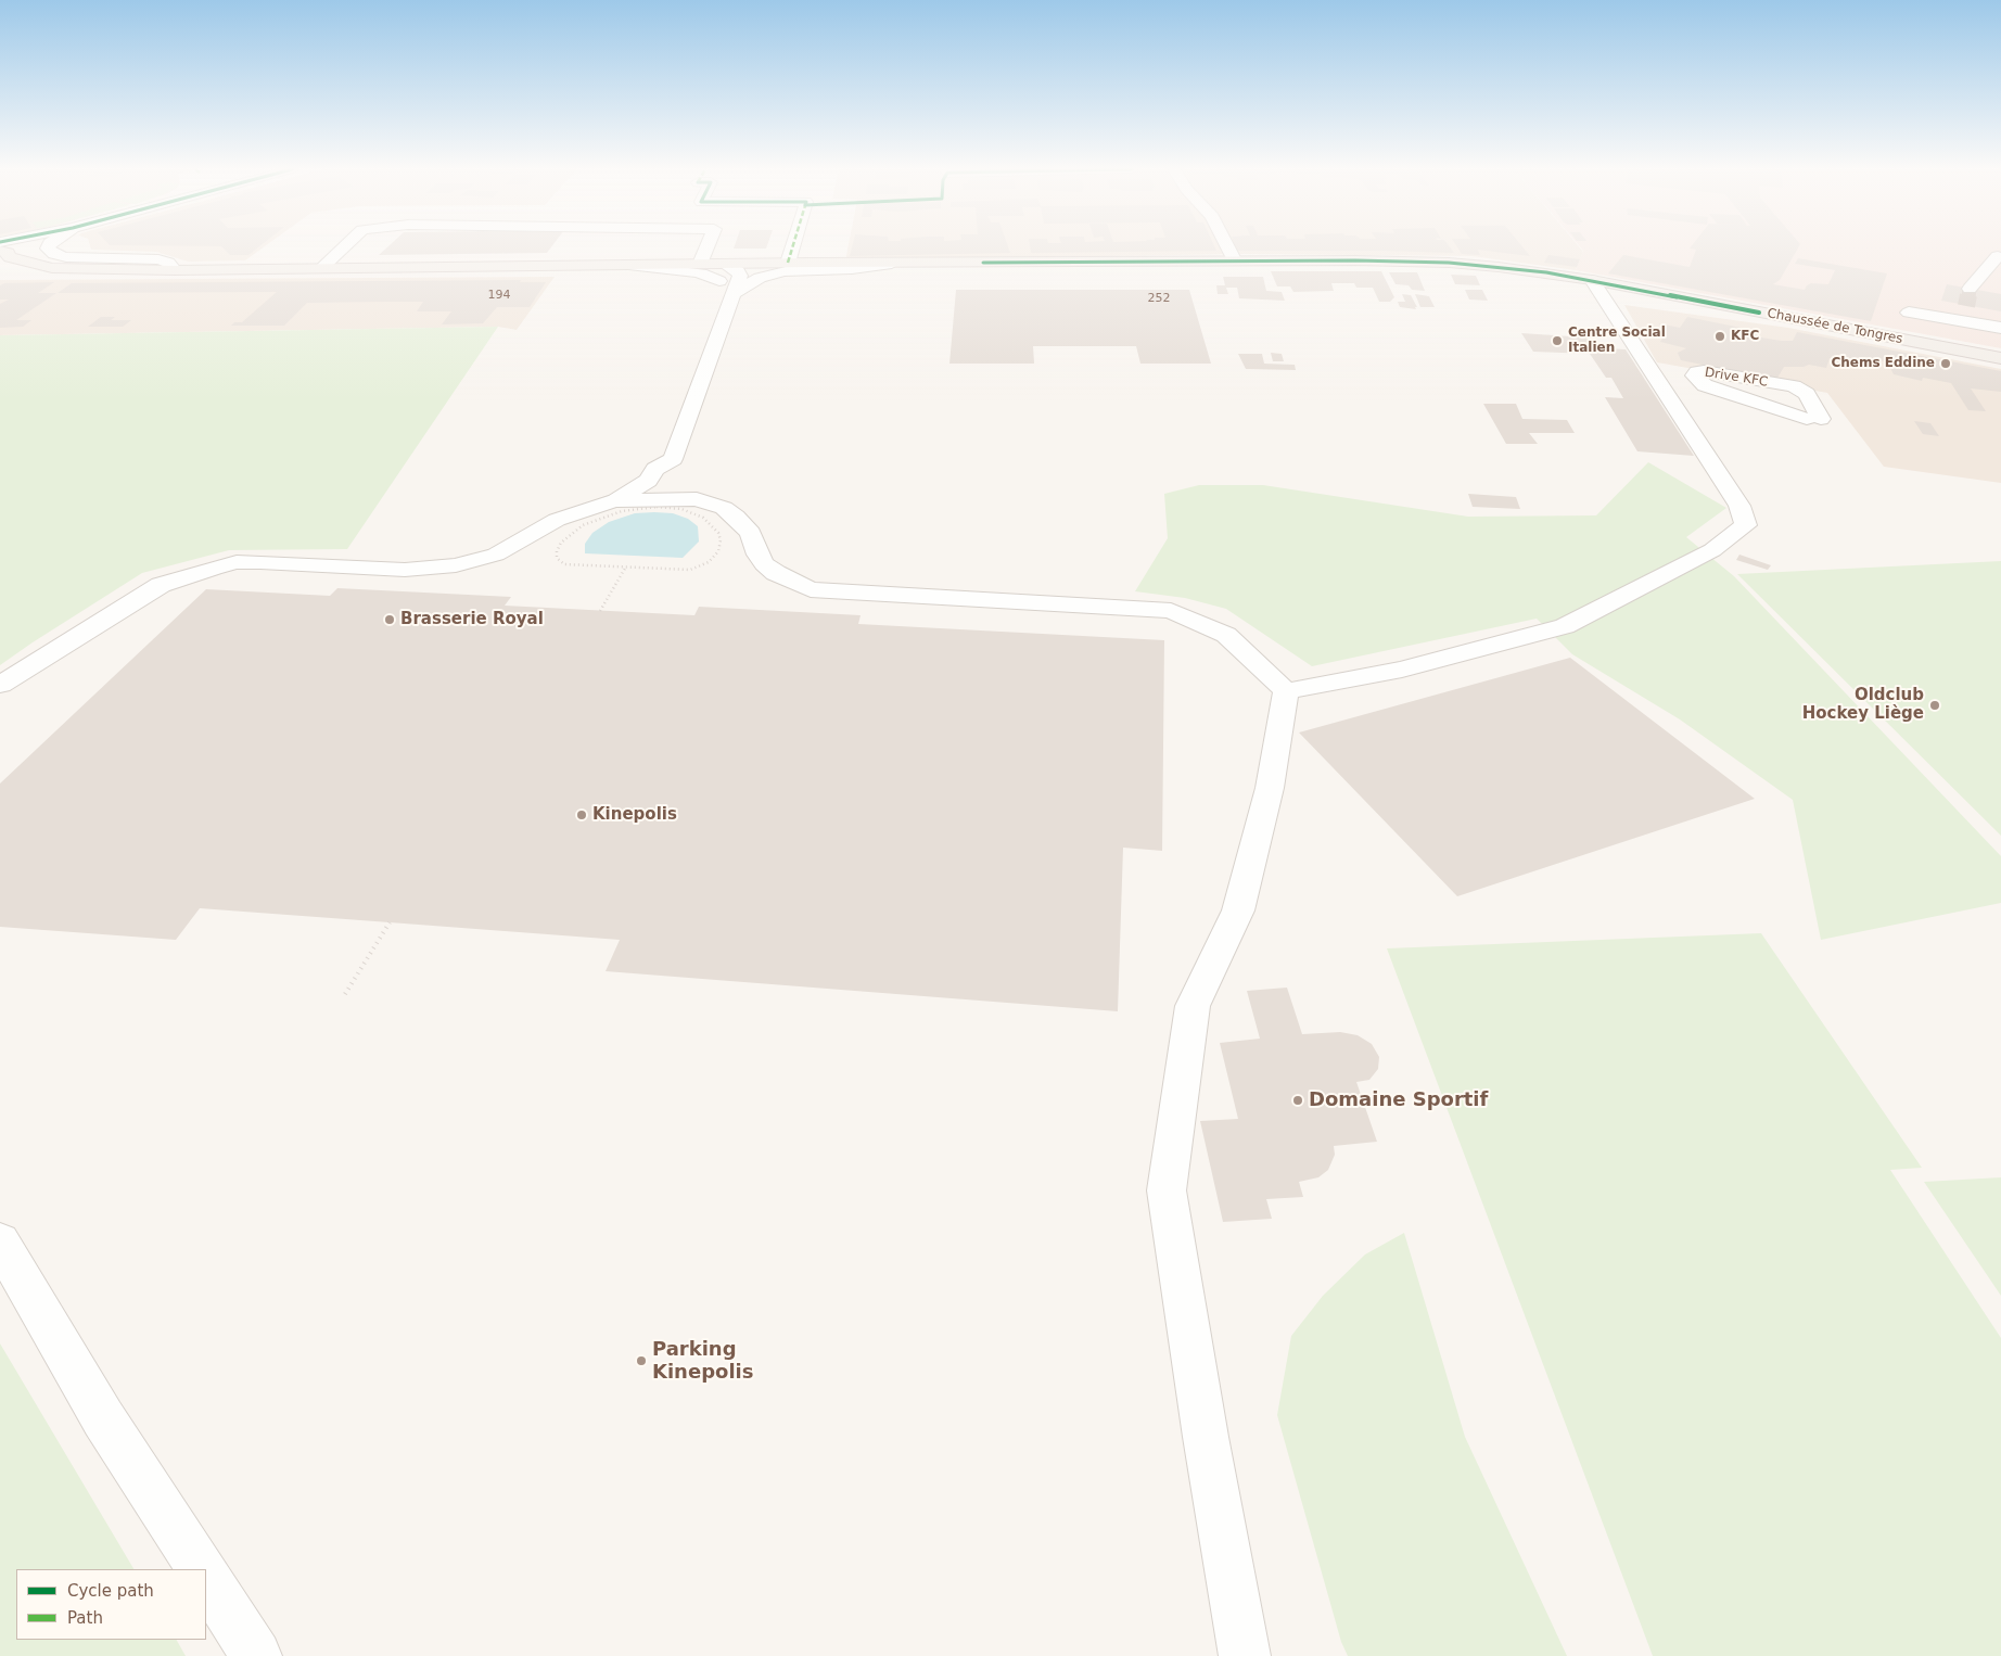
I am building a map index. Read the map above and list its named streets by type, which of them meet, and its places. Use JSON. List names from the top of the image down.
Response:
{
  "streets": {
    "main road": ["Chaussée de Tongres"],
    "street": ["Drive KFC"]
  },
  "places": [
    "KFC",
    "Centre Social Italien",
    "Chems Eddine",
    "Brasserie Royal",
    "Oldclub Hockey Liège",
    "Kinepolis",
    "Domaine Sportif",
    "Parking Kinepolis"
  ],
  "house_numbers": ["194", "252"],
  "legend": ["Cycle path", "Path"]
}
